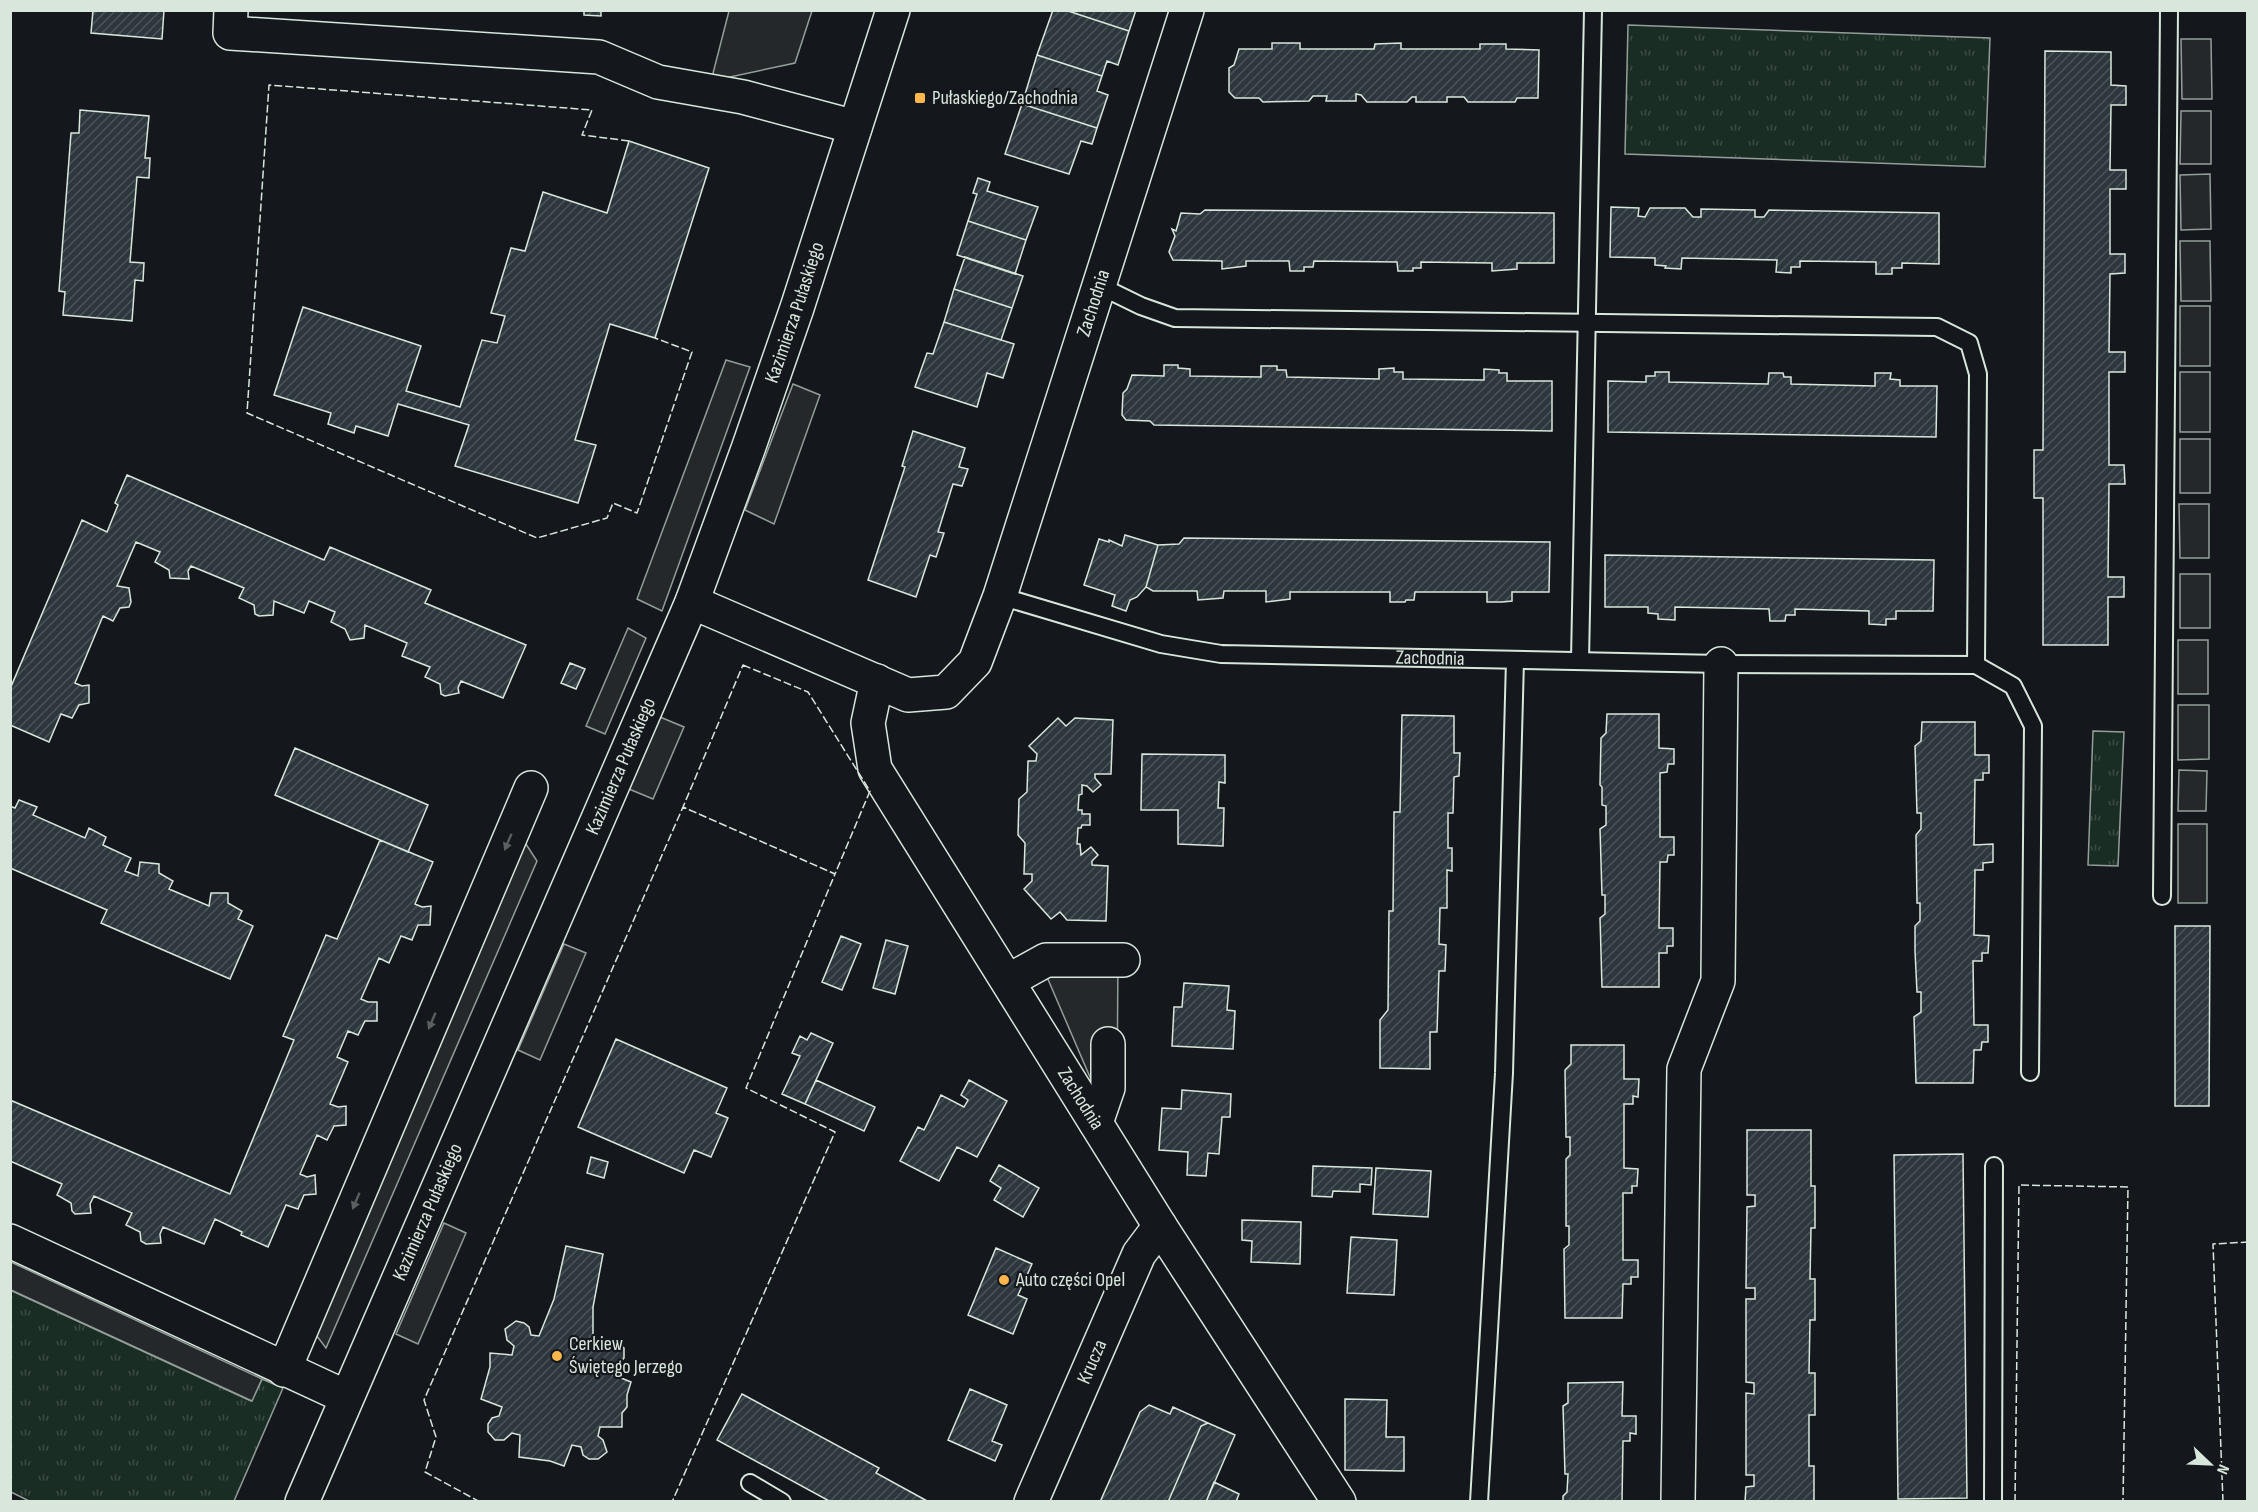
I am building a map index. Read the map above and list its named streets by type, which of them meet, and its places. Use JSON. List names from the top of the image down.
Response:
{
  "streets": {
    "street": ["Zachodnia", "Kazimierza Pułaskiego", "Krucza"]
  },
  "crossings": [
    ["Zachodnia", "Kazimierza Pułaskiego"],
    ["Zachodnia", "Krucza"]
  ],
  "places": {
    "transit": ["Pułaskiego/Zachodnia"],
    "other": ["Auto części Opel", "Cerkiew Świętego Jerzego"]
  },
  "north": "bottom right"
}
